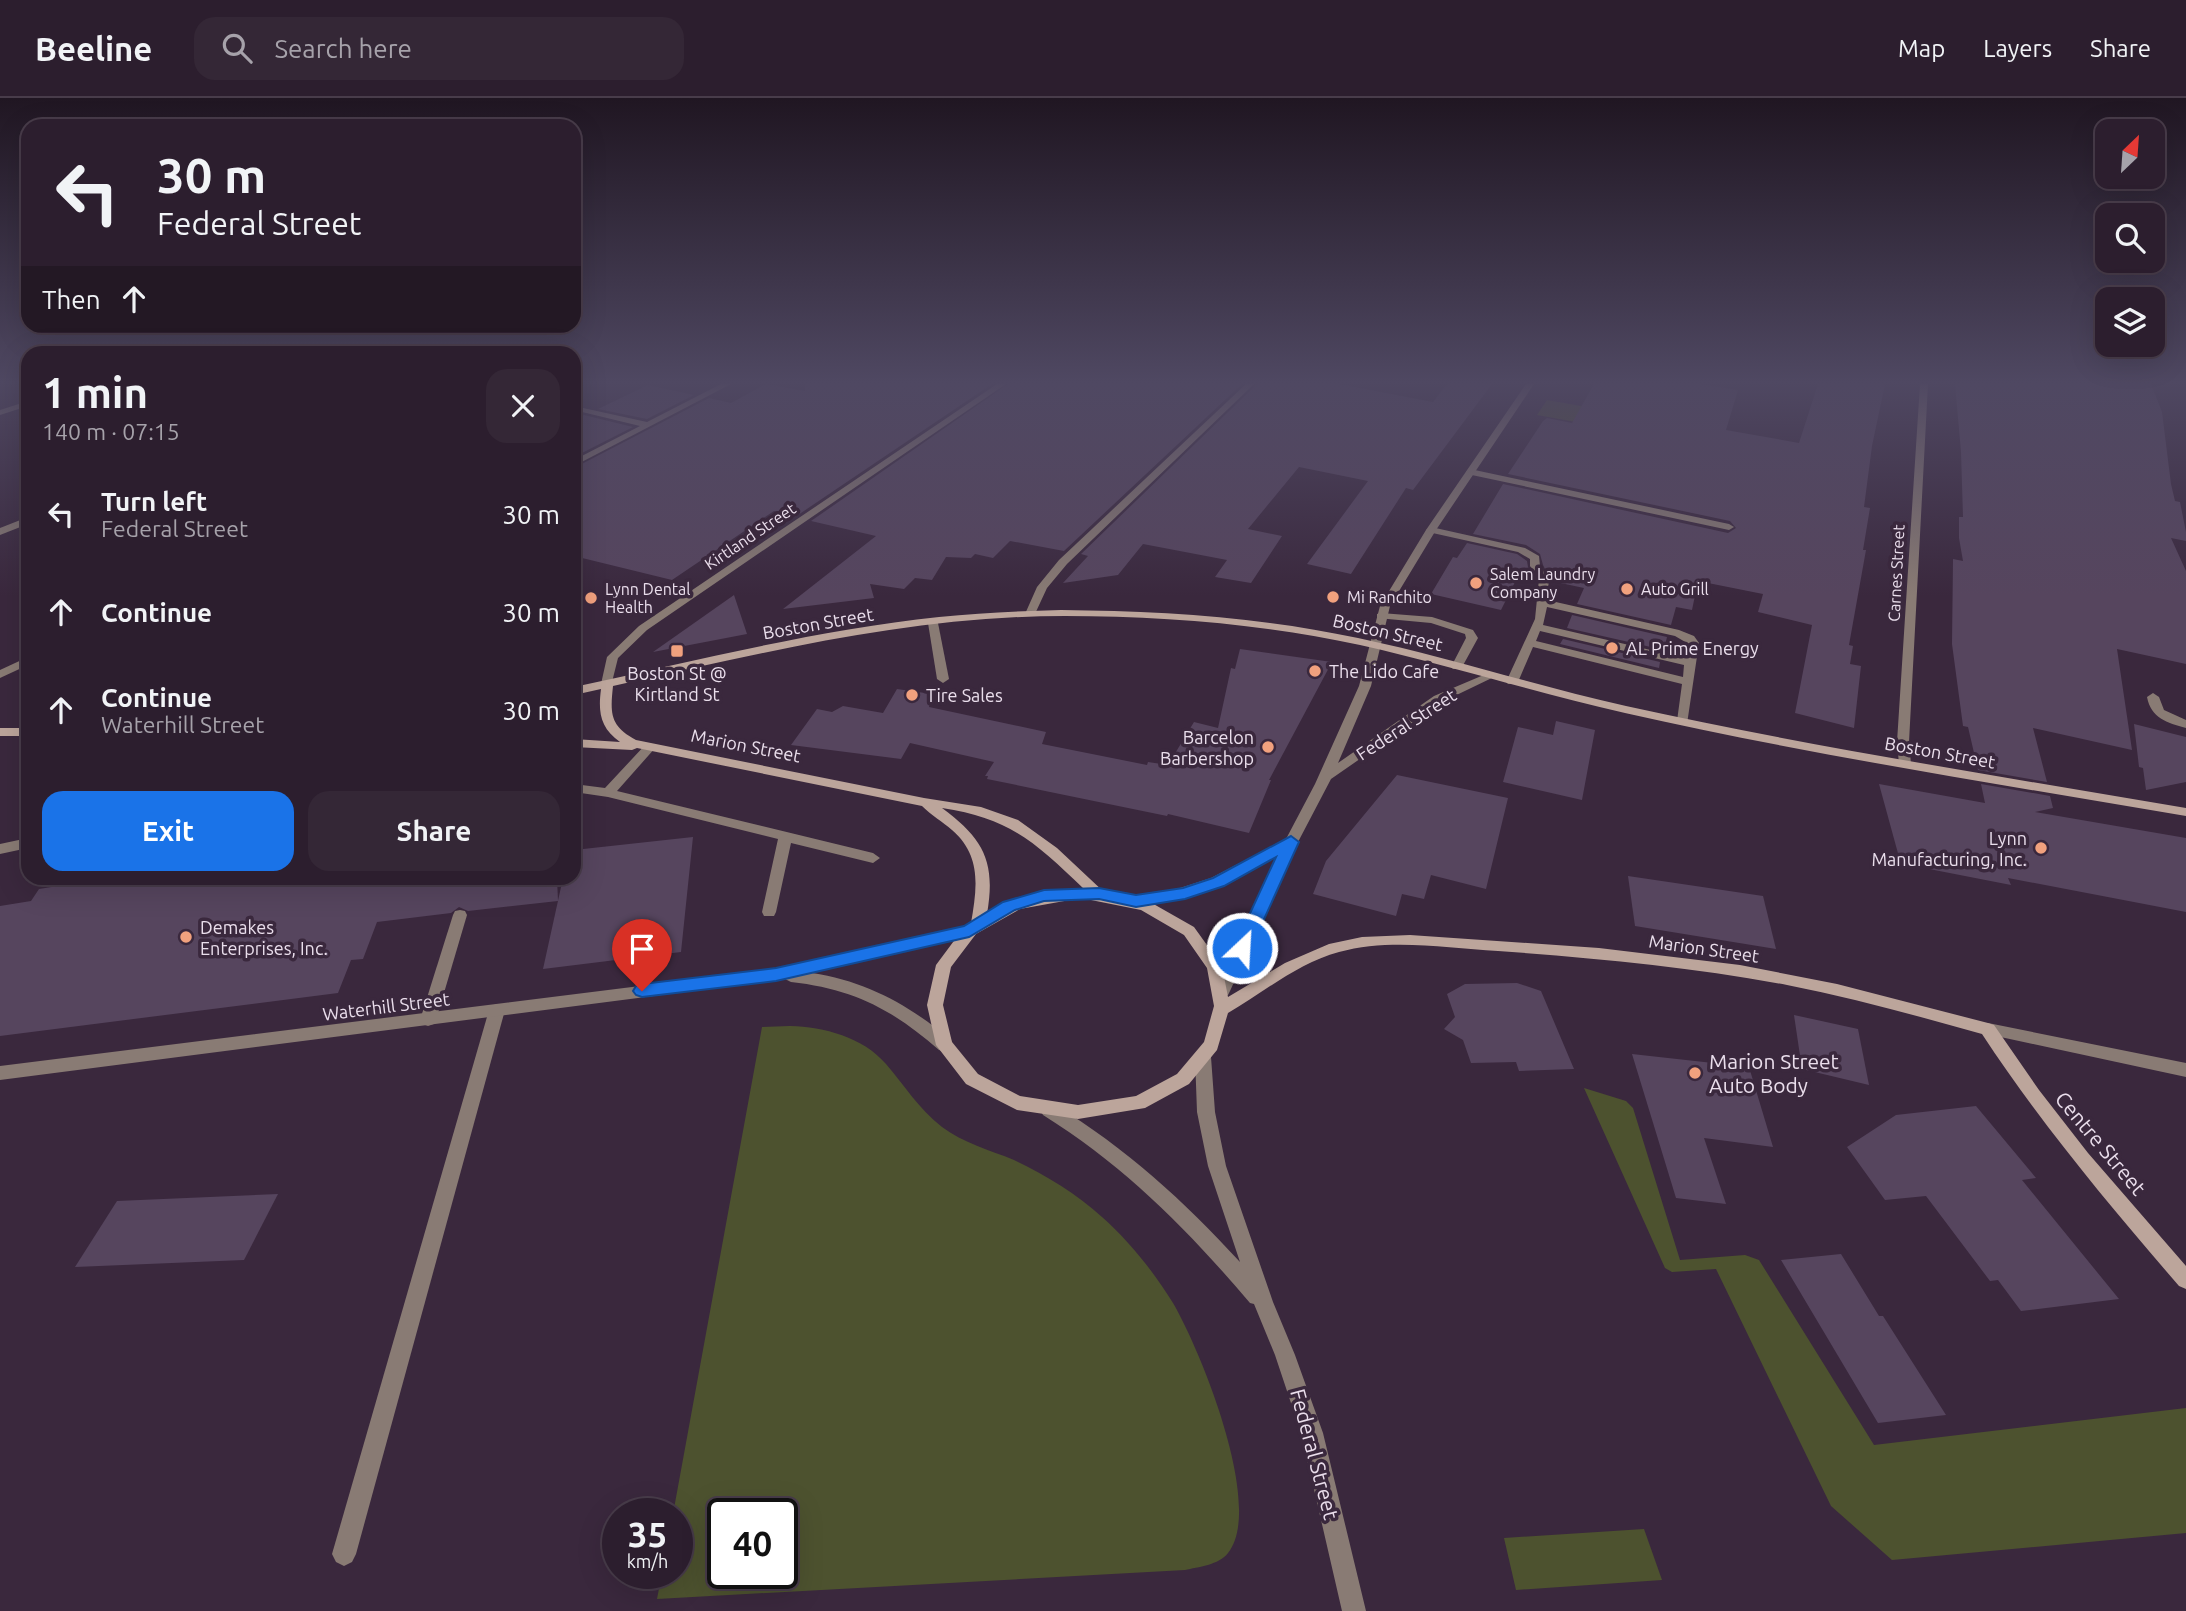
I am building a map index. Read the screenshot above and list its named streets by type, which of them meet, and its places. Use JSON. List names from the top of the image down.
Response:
{
  "streets": {
    "main road": ["Boston Street", "Marion Street", "Centre Street"],
    "street": [
      "Kirtland Street",
      "Carnes Street",
      "Federal Street",
      "Waterhill Street"
    ]
  },
  "crossings": [
    ["Kirtland Street", "Boston Street"],
    ["Kirtland Street", "Marion Street"],
    ["Carnes Street", "Boston Street"],
    ["Boston Street", "Federal Street"],
    ["Boston Street", "Marion Street"],
    ["Federal Street", "Marion Street"],
    ["Marion Street", "Waterhill Street"],
    ["Marion Street", "Centre Street"]
  ],
  "places": {
    "other": [
      "Salem Laundry Company",
      "Auto Grill",
      "Mi Ranchito",
      "Lynn Dental Health",
      "AL Prime Energy",
      "The Lido Cafe",
      "Tire Sales",
      "Barcelon Barbershop",
      "Lynn Manufacturing, Inc.",
      "Demakes Enterprises, Inc.",
      "Marion Street Auto Body"
    ],
    "transit": ["Boston St @ Kirtland St"]
  },
  "north": "top right",
  "page": {
    "header": "Beeline",
    "search": "Search here",
    "nav": ["Map", "Layers", "Share"],
    "turn": ["30 m", "Federal Street"],
    "then": "Then",
    "heading": ["1 min", "140 m · 07:15"],
    "list": [
      {
        "name": "Turn left",
        "note": "Federal Street",
        "value": "30 m"
      },
      {
        "name": "Continue",
        "value": "30 m"
      },
      {
        "name": "Continue",
        "note": "Waterhill Street",
        "value": "30 m"
      }
    ],
    "buttons": ["Exit", "Share"],
    "speed": "35 km/h",
    "limit": "40"
  }
}
